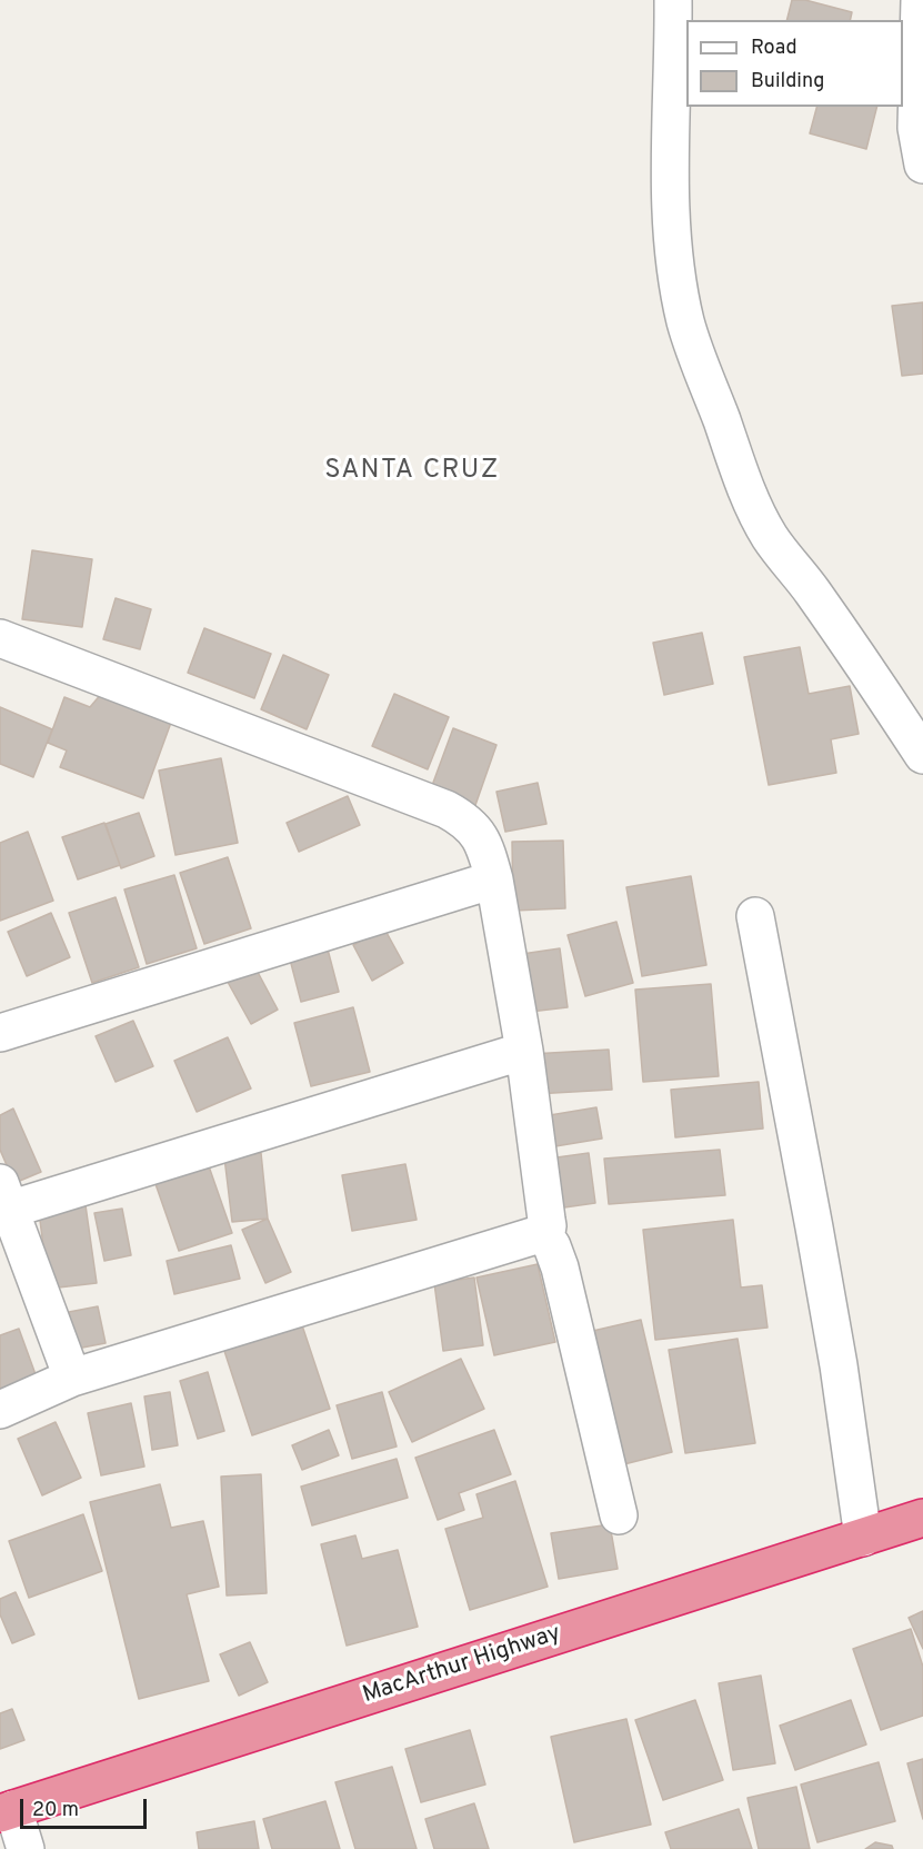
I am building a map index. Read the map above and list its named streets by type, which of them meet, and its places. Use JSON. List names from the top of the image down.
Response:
{
  "streets": {
    "highway": ["MacArthur Highway"]
  },
  "districts": ["SANTA CRUZ"],
  "legend": ["Road", "Building"],
  "scale_bar": "20 m"
}
